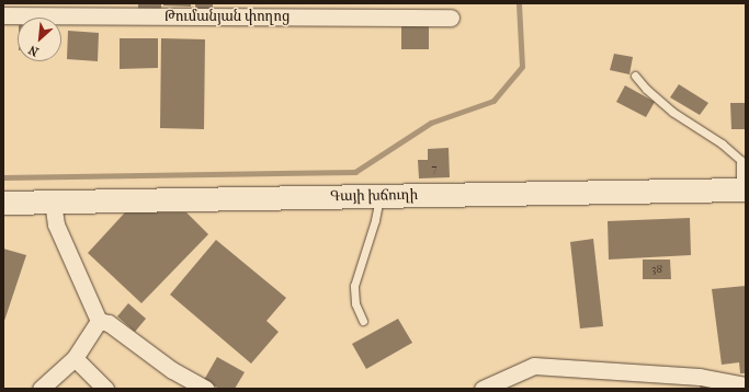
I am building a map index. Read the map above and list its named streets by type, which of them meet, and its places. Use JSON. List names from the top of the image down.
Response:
{
  "streets": {
    "main road": ["Գայի խճուղի"],
    "street": ["Թումանյան փողոց"]
  },
  "house_numbers": ["7", "38"],
  "north": "bottom left"
}
